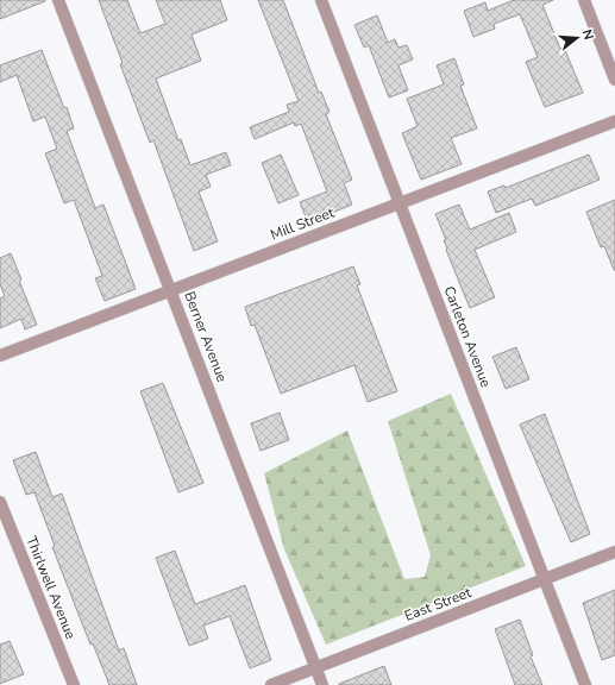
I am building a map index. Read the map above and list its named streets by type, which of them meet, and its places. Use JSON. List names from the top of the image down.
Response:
{
  "streets": {
    "street": [
      "Mill Street",
      "Berner Avenue",
      "Carleton Avenue",
      "Thirlwell Avenue",
      "East Street"
    ]
  },
  "crossings": [
    ["Mill Street", "Berner Avenue"],
    ["Mill Street", "Carleton Avenue"],
    ["Berner Avenue", "East Street"],
    ["Carleton Avenue", "East Street"]
  ],
  "north": "right"
}
